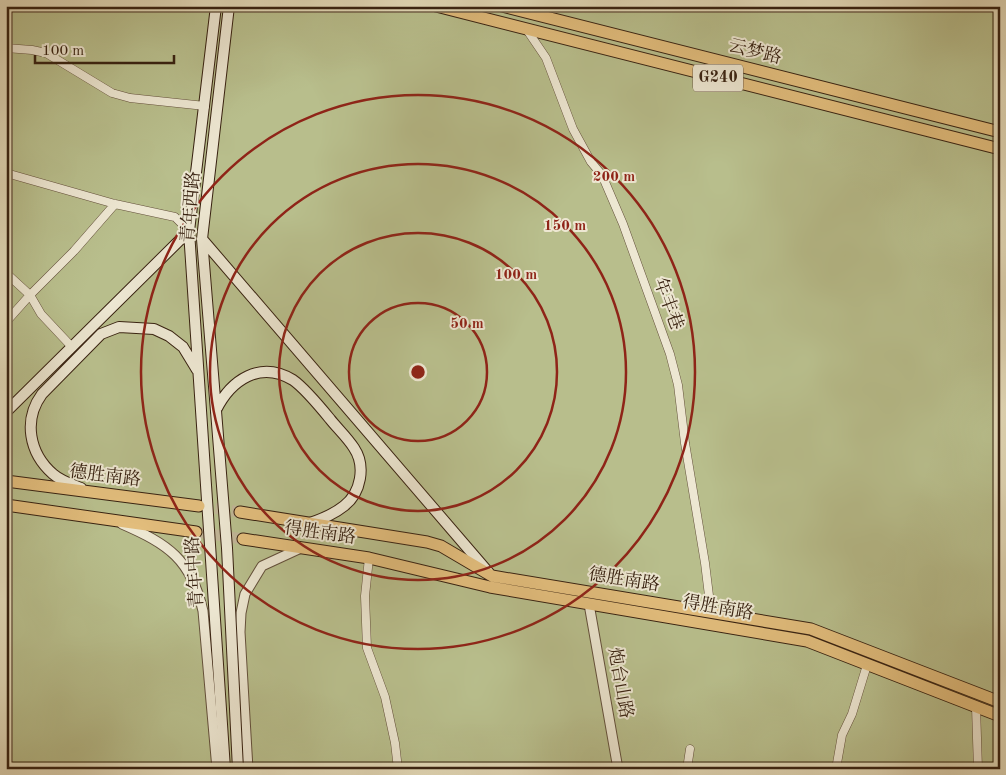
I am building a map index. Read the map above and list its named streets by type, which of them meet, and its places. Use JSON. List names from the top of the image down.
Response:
{
  "streets": {
    "main road": [
      "云梦路",
      "G240",
      "青年西路",
      "德胜南路",
      "得胜南路",
      "青年中路"
    ],
    "street": ["年丰巷", "炮台山路"]
  },
  "crossings": [
    ["G240", "年丰巷"],
    ["青年西路", "青年中路"],
    ["年丰巷", "德胜南路"],
    ["得胜南路", "炮台山路"]
  ],
  "scale_bar": "100 m",
  "rings": [
    "200 m",
    "150 m",
    "100 m",
    "50 m"
  ]
}
